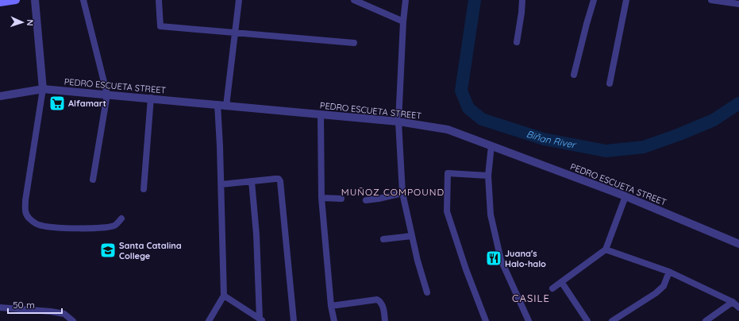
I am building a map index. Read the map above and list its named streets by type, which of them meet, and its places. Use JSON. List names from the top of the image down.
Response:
{
  "streets": {
    "street": ["PEDRO ESCUETA STREET"]
  },
  "districts": ["MUÑOZ COMPOUND", "CASILE"],
  "water": ["Biñan River"],
  "places": {
    "supermarket": ["Alfamart"],
    "school or university": ["Santa Catalina College"],
    "restaurant": ["Juana's Halo-halo"]
  },
  "scale_bar": "50 m",
  "north": "right"
}
